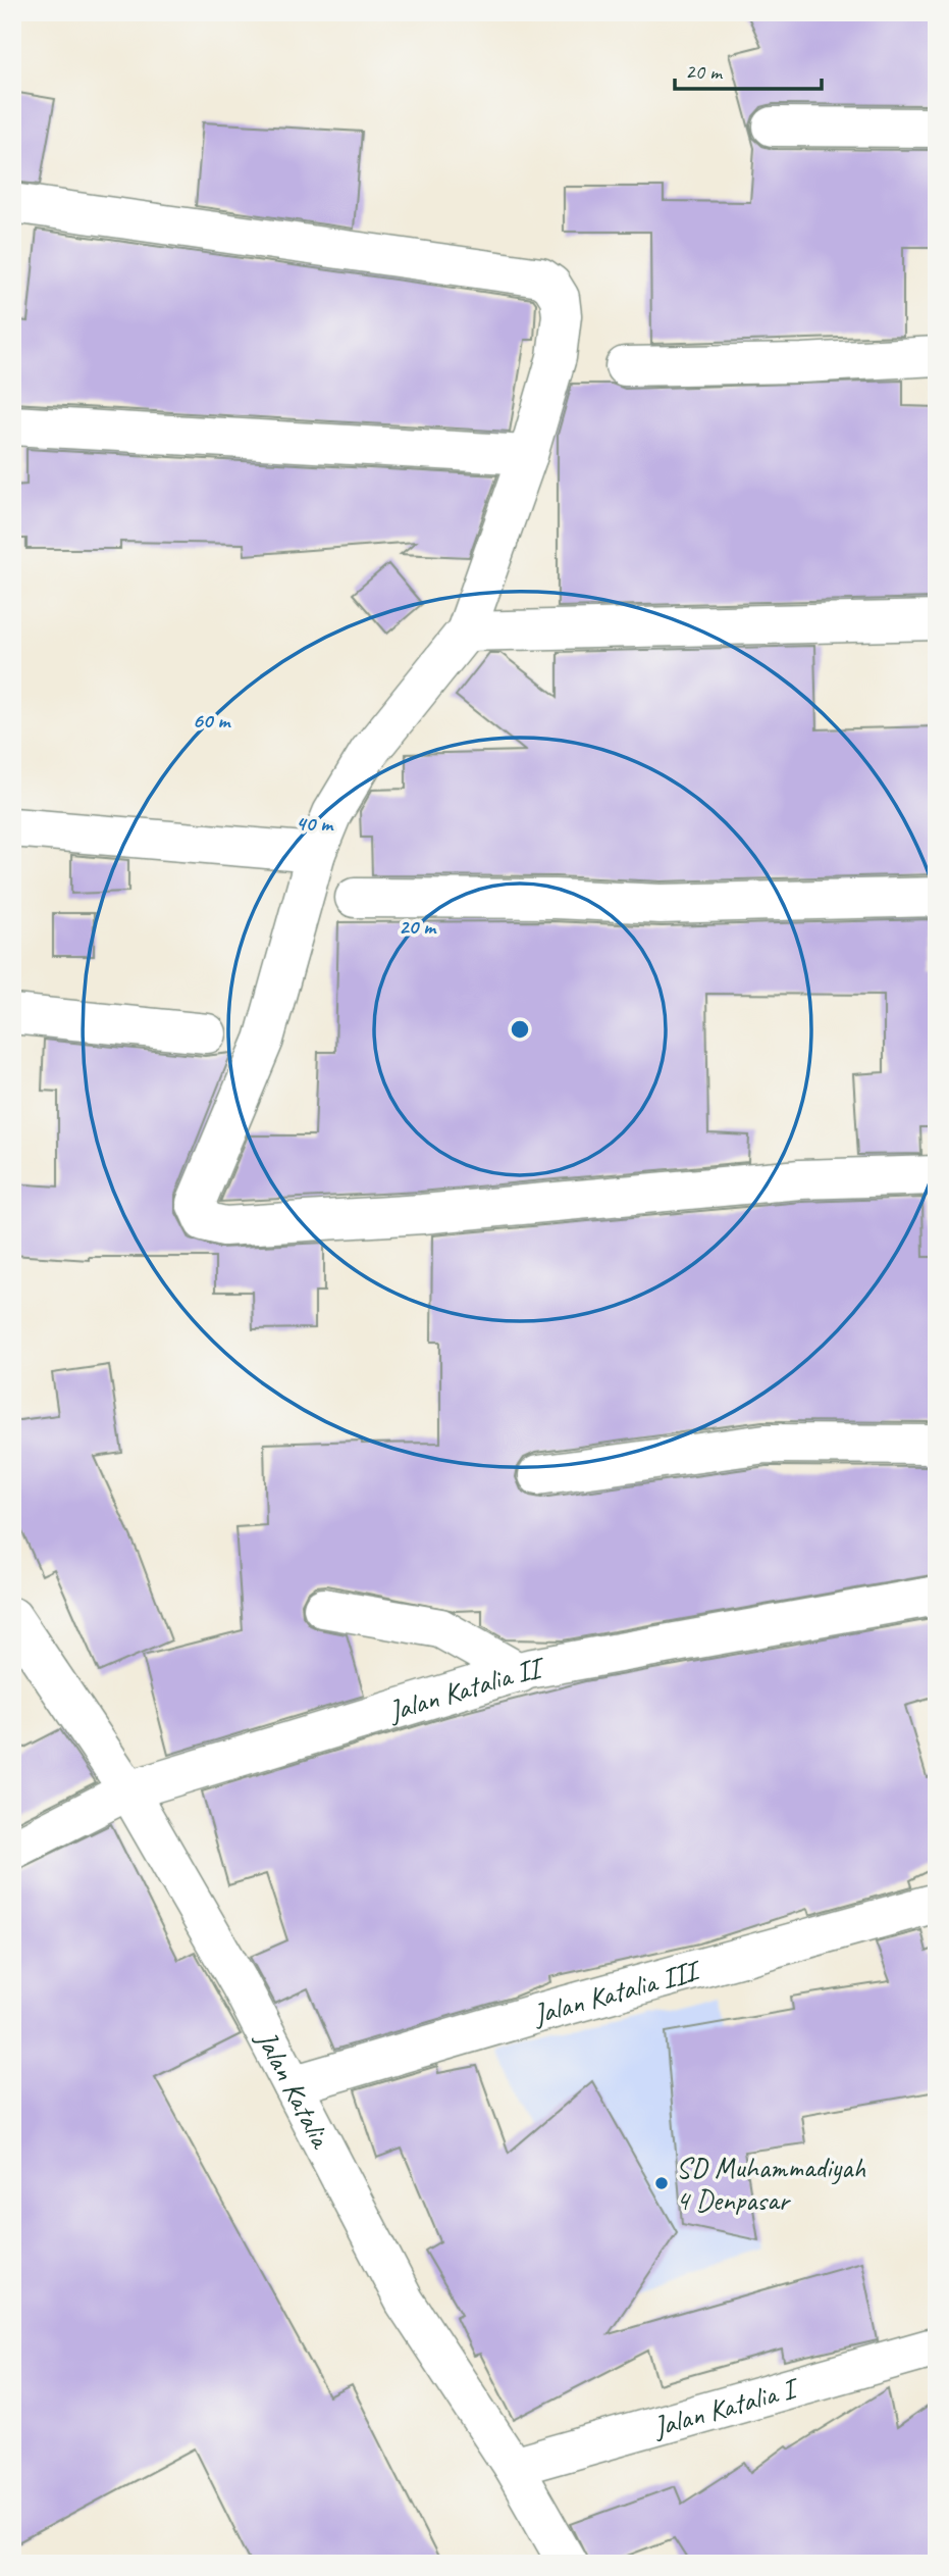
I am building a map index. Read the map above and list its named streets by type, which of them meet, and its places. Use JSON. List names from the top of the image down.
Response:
{
  "streets": {
    "street": [
      "Jalan Katalia II",
      "Jalan Katalia III",
      "Jalan Katalia",
      "Jalan Katalia I"
    ]
  },
  "crossings": [
    ["Jalan Katalia II", "Jalan Katalia"],
    ["Jalan Katalia III", "Jalan Katalia"],
    ["Jalan Katalia", "Jalan Katalia I"]
  ],
  "places": ["SD Muhammadiyah 4 Denpasar"],
  "scale_bar": "20 m",
  "rings": ["60 m", "40 m", "20 m"]
}
